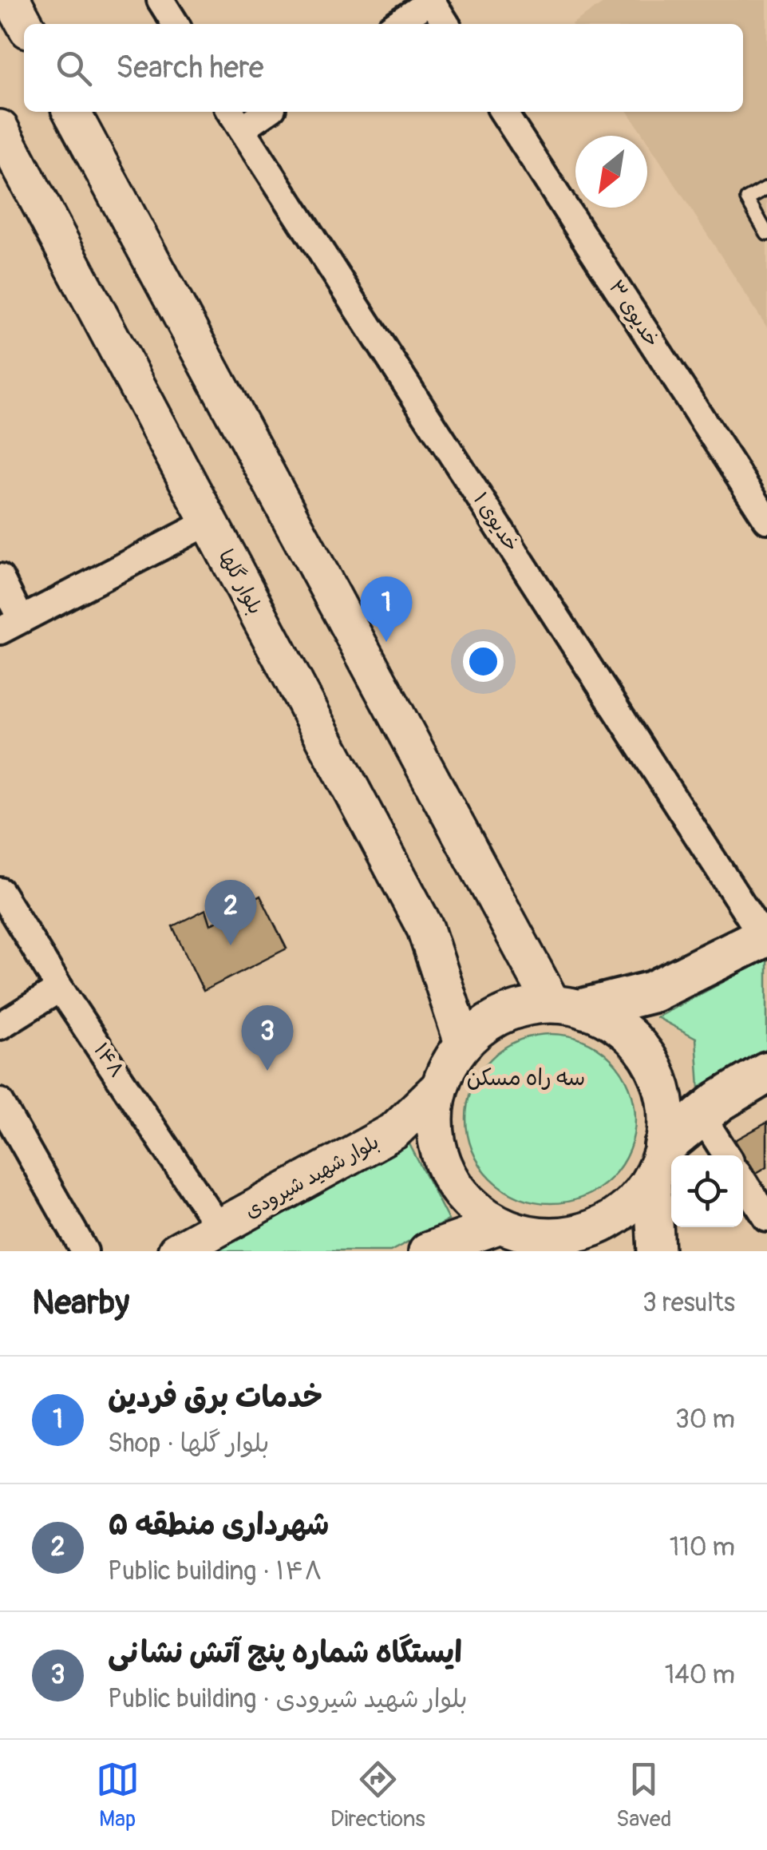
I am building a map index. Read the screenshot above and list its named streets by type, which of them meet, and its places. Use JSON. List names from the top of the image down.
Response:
{
  "streets": {
    "main road": ["بلوار گلها", "بلوار شهید شیرودی"],
    "street": ["خدیوی ۳", "خدیوی ۱", "۱۴۸"]
  },
  "crossings": [
    ["بلوار گلها", "بلوار شهید شیرودی"],
    ["۱۴۸", "بلوار شهید شیرودی"]
  ],
  "districts": ["سه راه مسکن"],
  "north": "bottom left",
  "page": {
    "search": "Search here",
    "pins": ["1", "2", "3"],
    "heading": ["Nearby", "3 results"],
    "list": [
      {
        "mark": "1",
        "name": "خدمات برق فردین",
        "note": "Shop · بلوار گلها",
        "value": "30 m"
      },
      {
        "mark": "2",
        "name": "شهرداری منطقه ۵",
        "note": "Public building · ۱۴۸",
        "value": "110 m"
      },
      {
        "mark": "3",
        "name": "ایستگاه شماره پنج آتش نشانی",
        "note": "Public building · بلوار شهید شیرودی",
        "value": "140 m"
      }
    ],
    "nav": ["Map", "Directions", "Saved"]
  }
}
